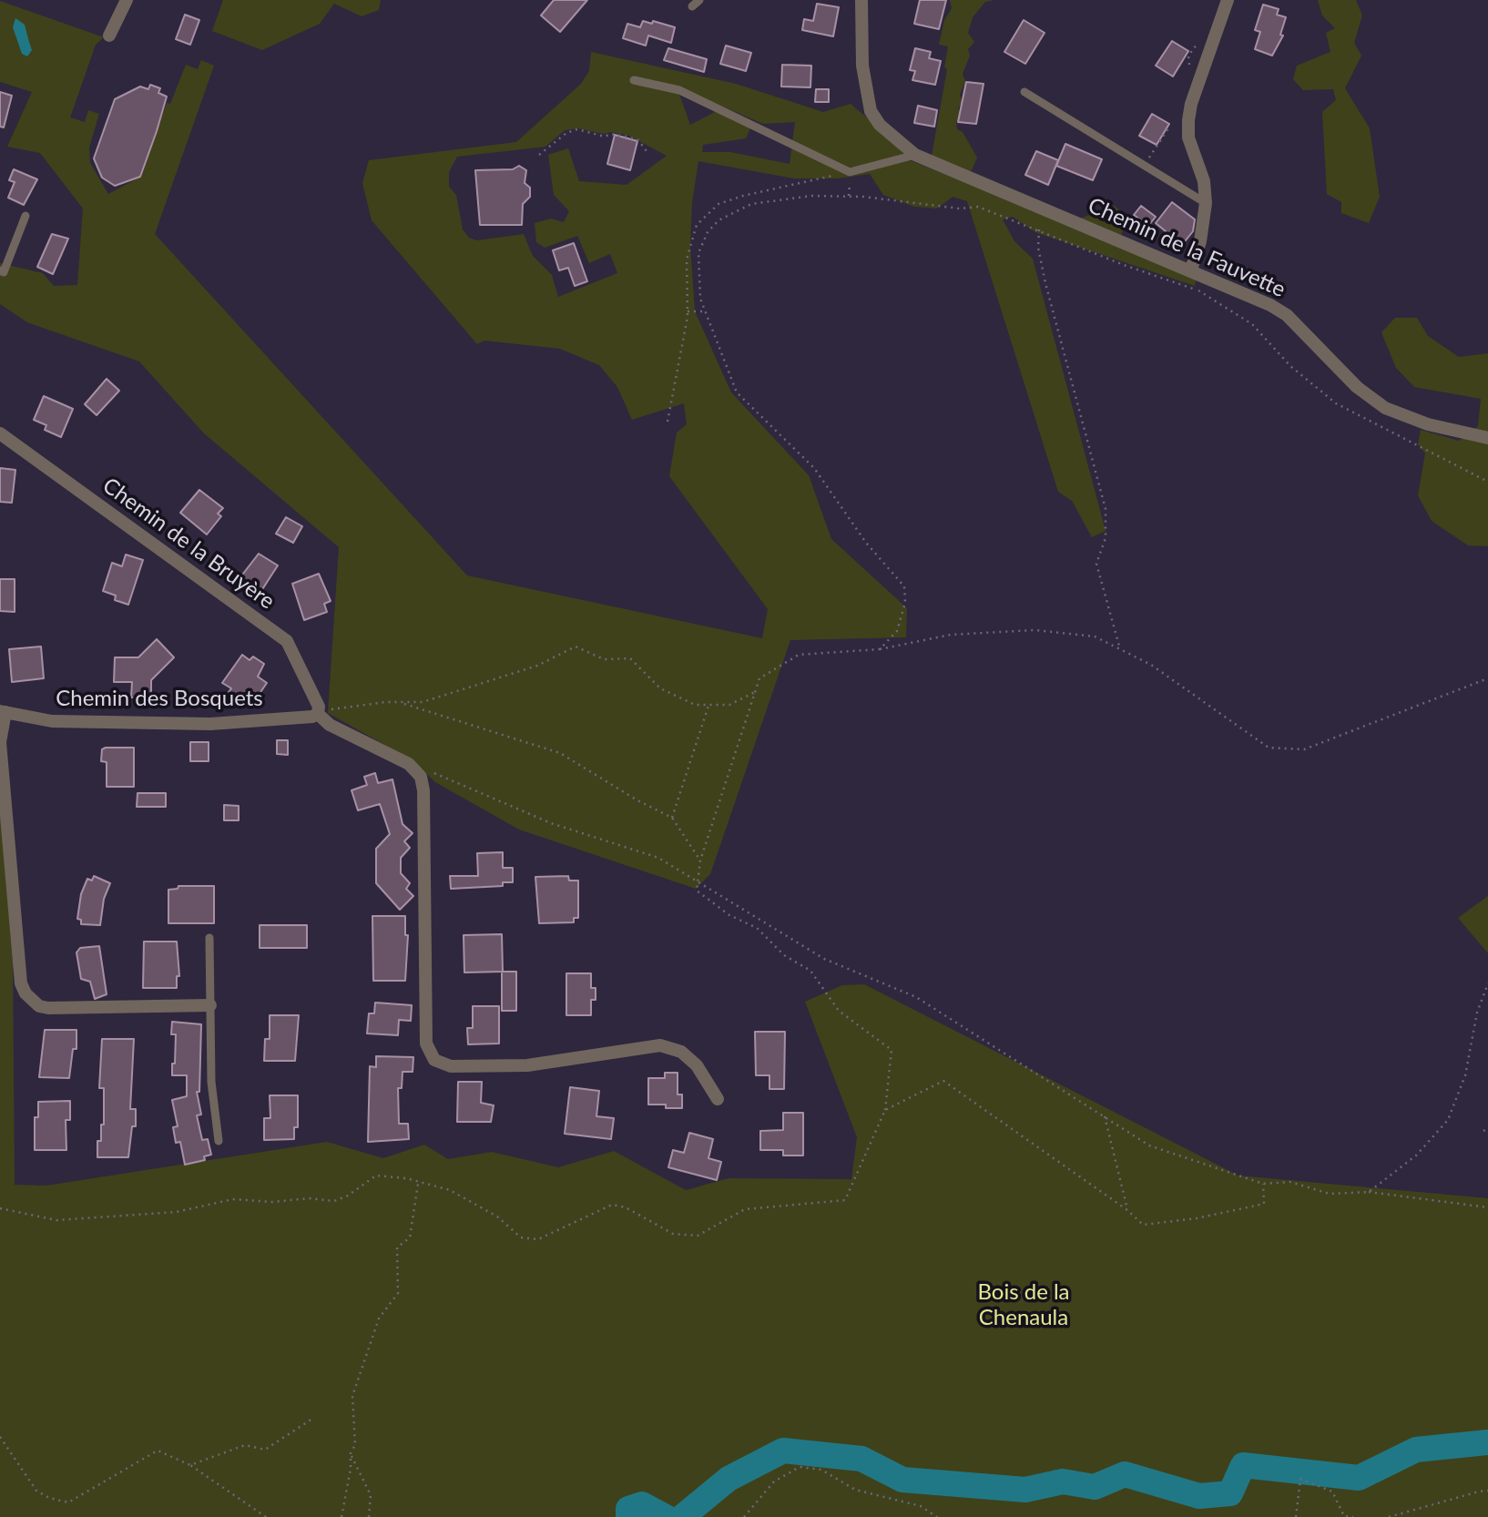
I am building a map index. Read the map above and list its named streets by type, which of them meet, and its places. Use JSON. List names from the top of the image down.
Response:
{
  "streets": {
    "street": ["Chemin de la Fauvette", "Chemin de la Bruyère", "Chemin des Bosquets"]
  },
  "crossings": [
    ["Chemin de la Bruyère", "Chemin des Bosquets"]
  ],
  "parks": ["Bois de la Chenaula"]
}
